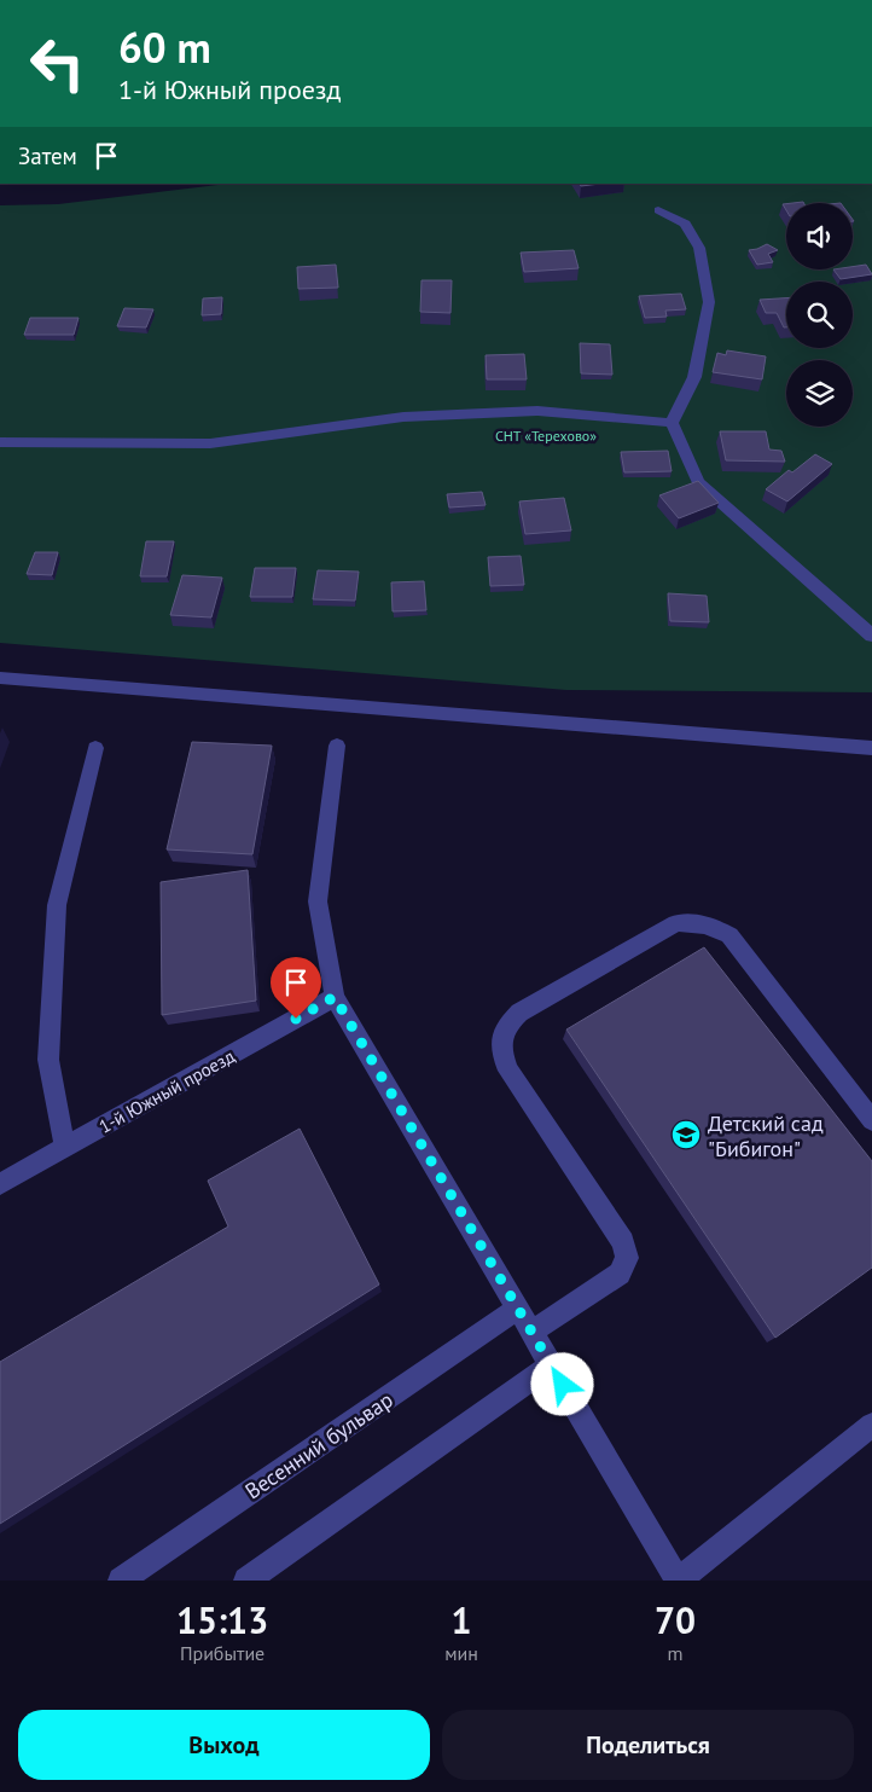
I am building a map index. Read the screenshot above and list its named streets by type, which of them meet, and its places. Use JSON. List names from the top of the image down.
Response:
{
  "streets": {
    "street": ["1-й Южный проезд", "Весенний бульвар"]
  },
  "parks": ["СНТ «Терехово»"],
  "places": {
    "school or university": ["Детский сад \"Бибигон\""]
  },
  "page": {
    "turn": ["60 m", "1-й Южный проезд"],
    "then": "Затем",
    "eta": [
      "15:13",
      "Прибытие",
      "1",
      "мин",
      "70",
      "m"
    ],
    "buttons": ["Выход", "Поделиться"]
  }
}
